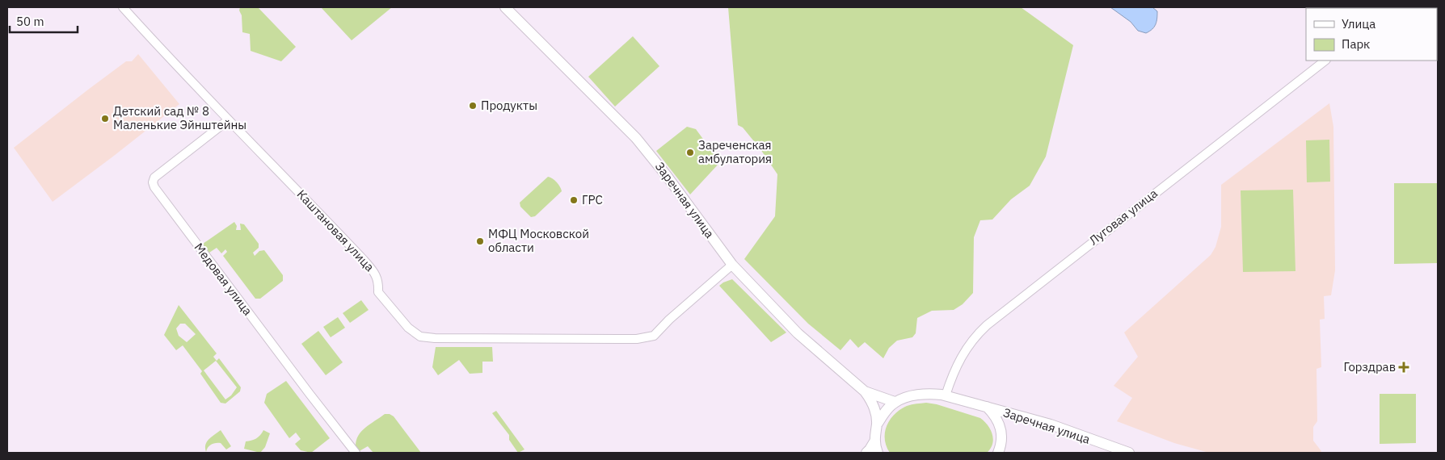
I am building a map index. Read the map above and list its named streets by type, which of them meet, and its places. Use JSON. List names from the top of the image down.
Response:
{
  "streets": {
    "street": [
      "Заречная улица",
      "Луговая улица",
      "Каштановая улица",
      "Медовая улица"
    ]
  },
  "crossings": [
    ["Заречная улица", "Луговая улица"],
    ["Заречная улица", "Каштановая улица"],
    ["Каштановая улица", "Медовая улица"]
  ],
  "places": {
    "other": [
      "Продукты",
      "Детский сад № 8 Маленькие Эйнштейны",
      "Зареченская амбулатория",
      "ГРС",
      "МФЦ Московской области"
    ],
    "health": ["Горздрав"]
  },
  "legend": ["Улица", "Парк"],
  "scale_bar": "50 m"
}
